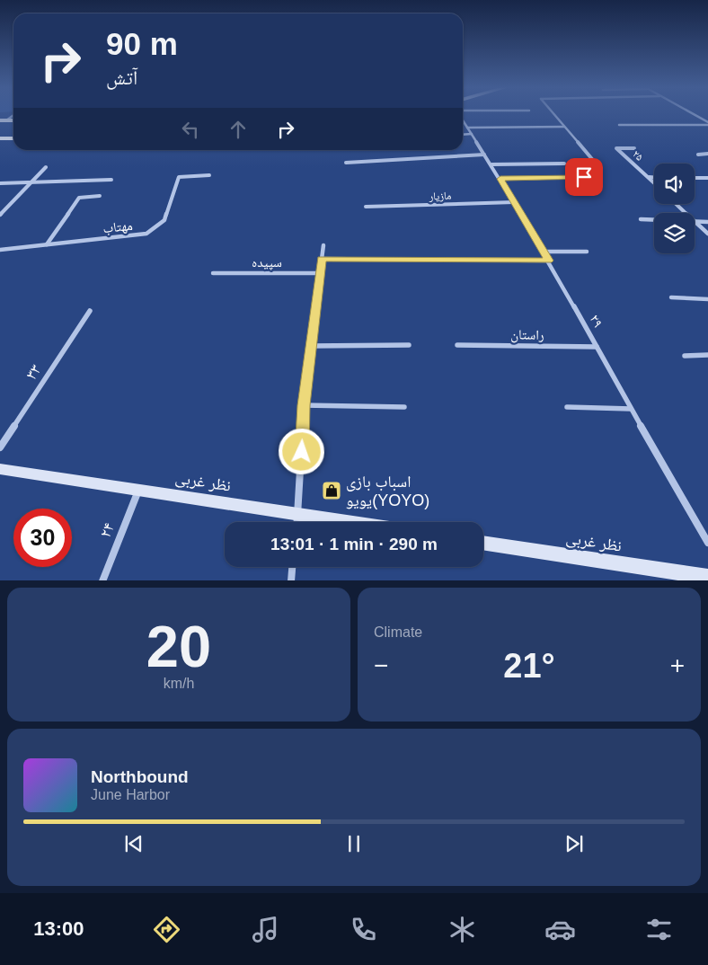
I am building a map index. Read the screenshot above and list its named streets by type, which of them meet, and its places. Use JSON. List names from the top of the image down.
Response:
{
  "streets": {
    "main road": ["نظر غربی"],
    "street": [
      "۲۵",
      "مازیار",
      "مهتاب",
      "سپیده",
      "۲۹",
      "راستان",
      "۳۳",
      "۲۴"
    ]
  },
  "crossings": [
    ["مازیار", "۲۹"],
    ["۲۹", "راستان"],
    ["نظر غربی", "۲۴"]
  ],
  "places": {
    "shop": ["اسباب بازی یویو(YOYO)"]
  },
  "page": {
    "turn": ["90 m", "آتش"],
    "limit": "30",
    "trip": "13:01 · 1 min · 290 m",
    "tile": [
      ["20", "km/h"],
      "Climate"
    ],
    "heat": ["−", "21°", "+"],
    "song": ["Northbound", "June Harbor"],
    "tabs": "13:00"
  }
}
